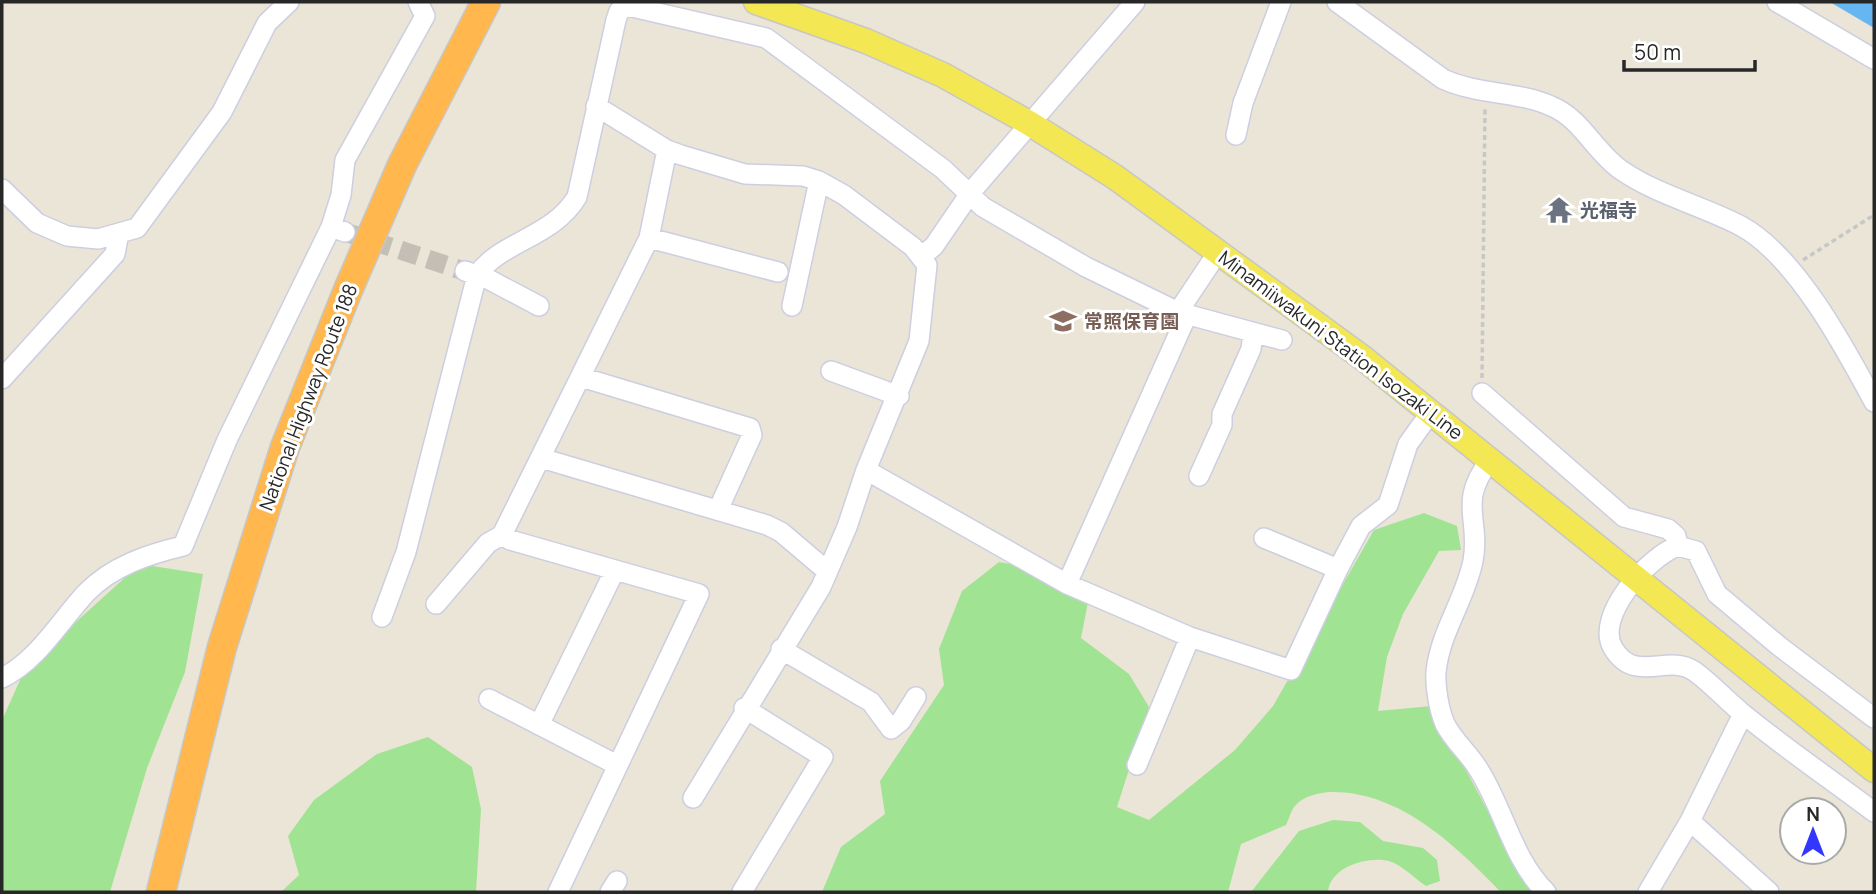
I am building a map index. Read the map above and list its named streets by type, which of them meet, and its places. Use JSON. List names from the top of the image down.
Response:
{
  "streets": {
    "highway": ["National Highway Route 188"],
    "main road": ["Minamiiwakuni Station Isozaki Line"]
  },
  "places": {
    "temple": ["光福寺"],
    "school or university": ["常照保育園"]
  },
  "scale_bar": "50 m",
  "north": "top"
}
